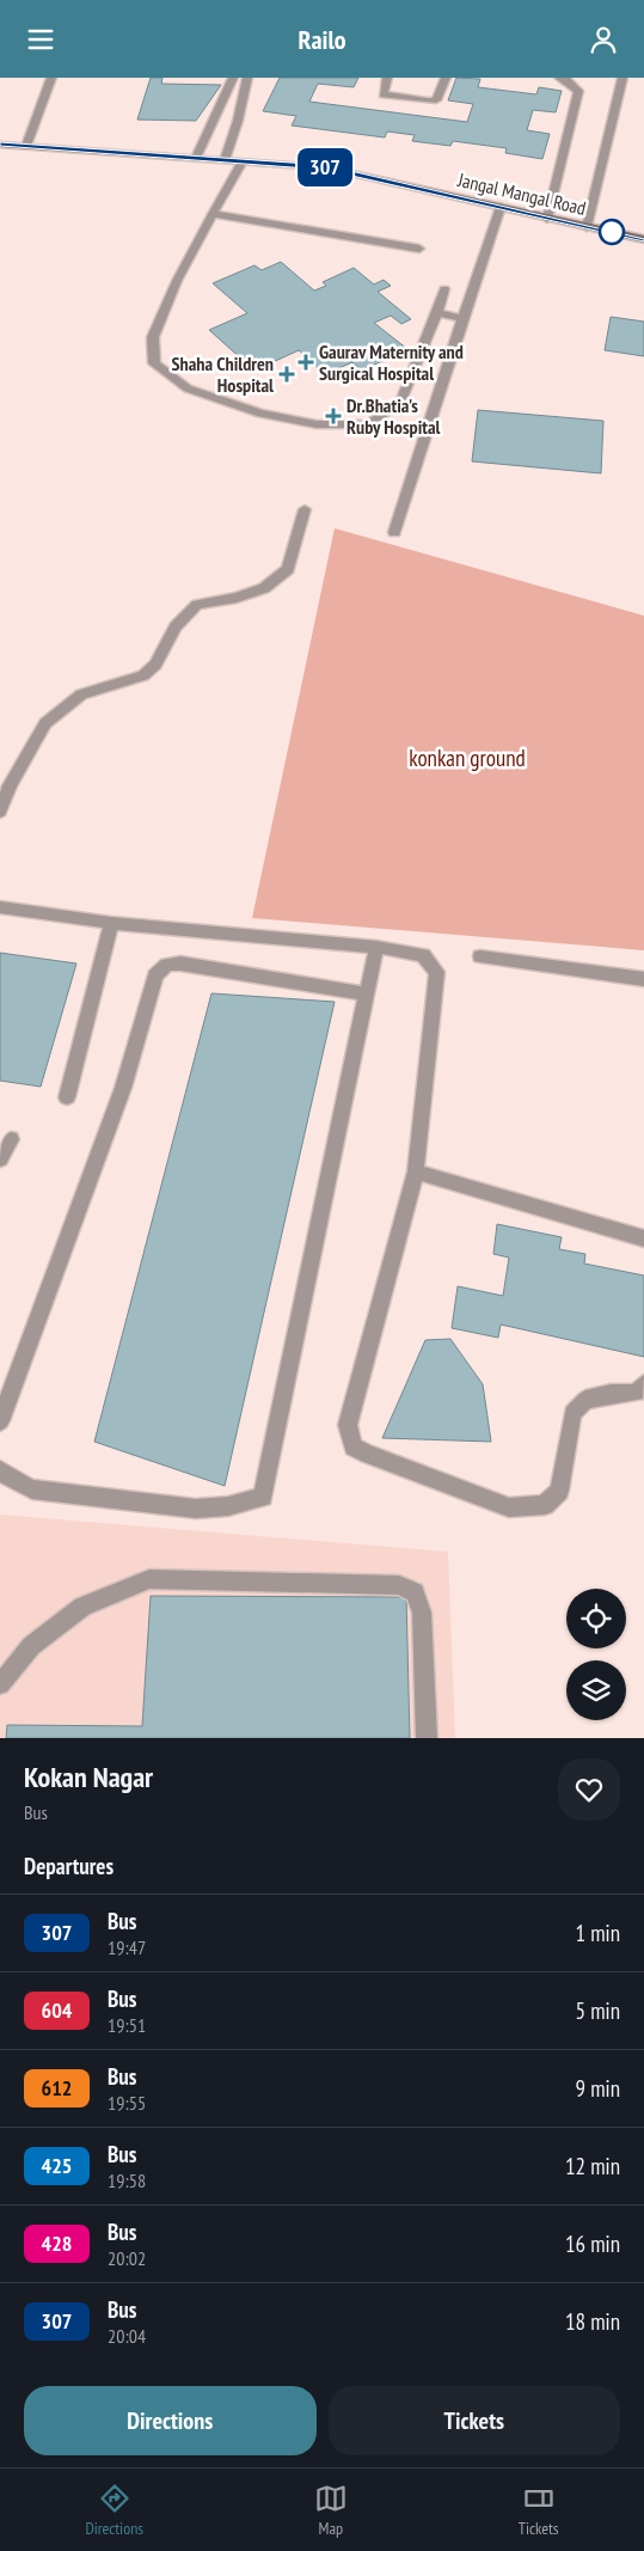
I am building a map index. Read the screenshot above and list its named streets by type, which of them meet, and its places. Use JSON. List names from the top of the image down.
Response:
{
  "streets": {
    "main road": ["Jangal Mangal Road"]
  },
  "parks": ["konkan ground"],
  "places": {
    "health": ["Gaurav Maternity and Surgical Hospital", "Shaha Children Hospital", "Dr.Bhatia's Ruby Hospital"]
  },
  "lines": ["bus line 307"],
  "page": {
    "header": "Railo",
    "on_map": "307",
    "heading": [
      ["Kokan Nagar", "Bus"],
      "Departures"
    ],
    "list": [
      {
        "mark": "307",
        "name": "Bus",
        "note": "19:47",
        "value": "1 min"
      },
      {
        "mark": "604",
        "name": "Bus",
        "note": "19:51",
        "value": "5 min"
      },
      {
        "mark": "612",
        "name": "Bus",
        "note": "19:55",
        "value": "9 min"
      },
      {
        "mark": "425",
        "name": "Bus",
        "note": "19:58",
        "value": "12 min"
      },
      {
        "mark": "428",
        "name": "Bus",
        "note": "20:02",
        "value": "16 min"
      },
      {
        "mark": "307",
        "name": "Bus",
        "note": "20:04",
        "value": "18 min"
      }
    ],
    "buttons": ["Directions", "Tickets"],
    "tabs": ["Directions", "Map", "Tickets"]
  }
}
